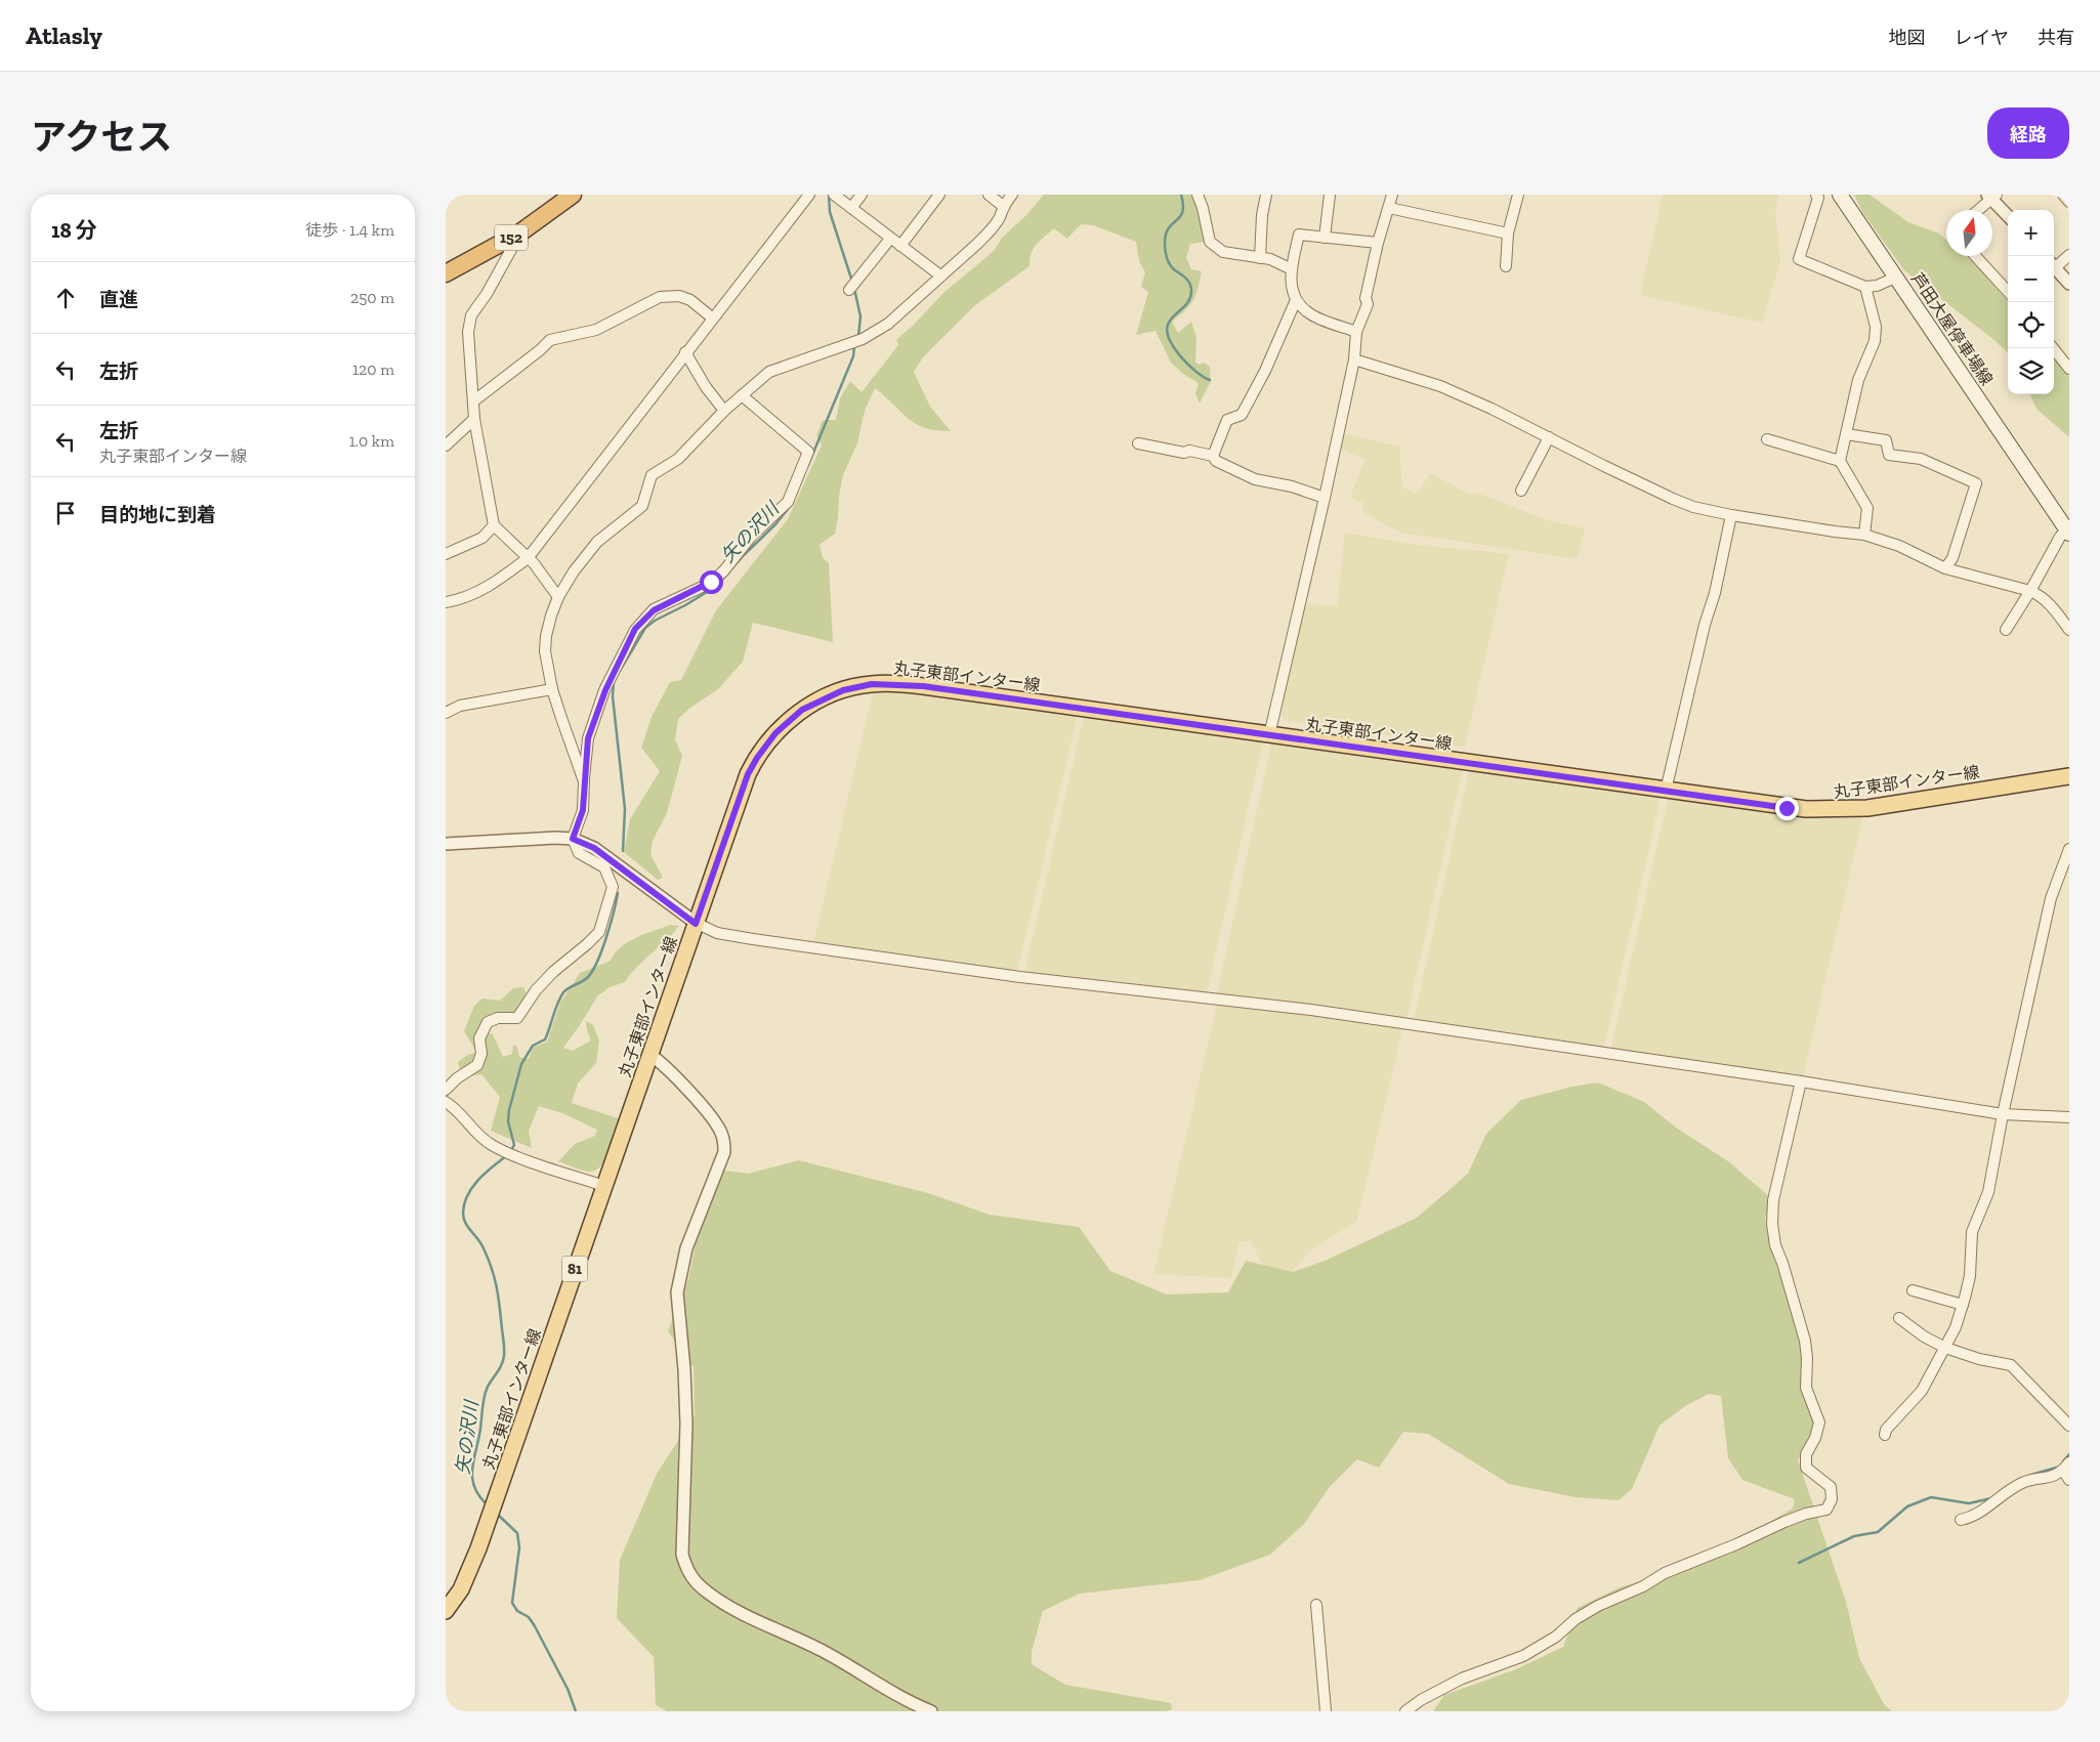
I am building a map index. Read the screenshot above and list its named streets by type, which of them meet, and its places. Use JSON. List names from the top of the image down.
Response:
{
  "streets": {
    "highway": ["152"],
    "main road": ["芦田大屋停車場線", "丸子東部インター線", "81"]
  },
  "water": ["矢の沢川"],
  "north": "top",
  "page": {
    "header": "Atlasly",
    "nav": ["地図", "レイヤ", "共有"],
    "title": "アクセス",
    "buttons": "経路",
    "heading": ["18 分", "徒歩 · 1.4 km"],
    "map_buttons": ["+", "−"],
    "list": [
      ["直進", "250 m"],
      ["左折", "120 m"],
      ["左折", "丸子東部インター線", "1.0 km"],
      "目的地に到着"
    ]
  }
}
